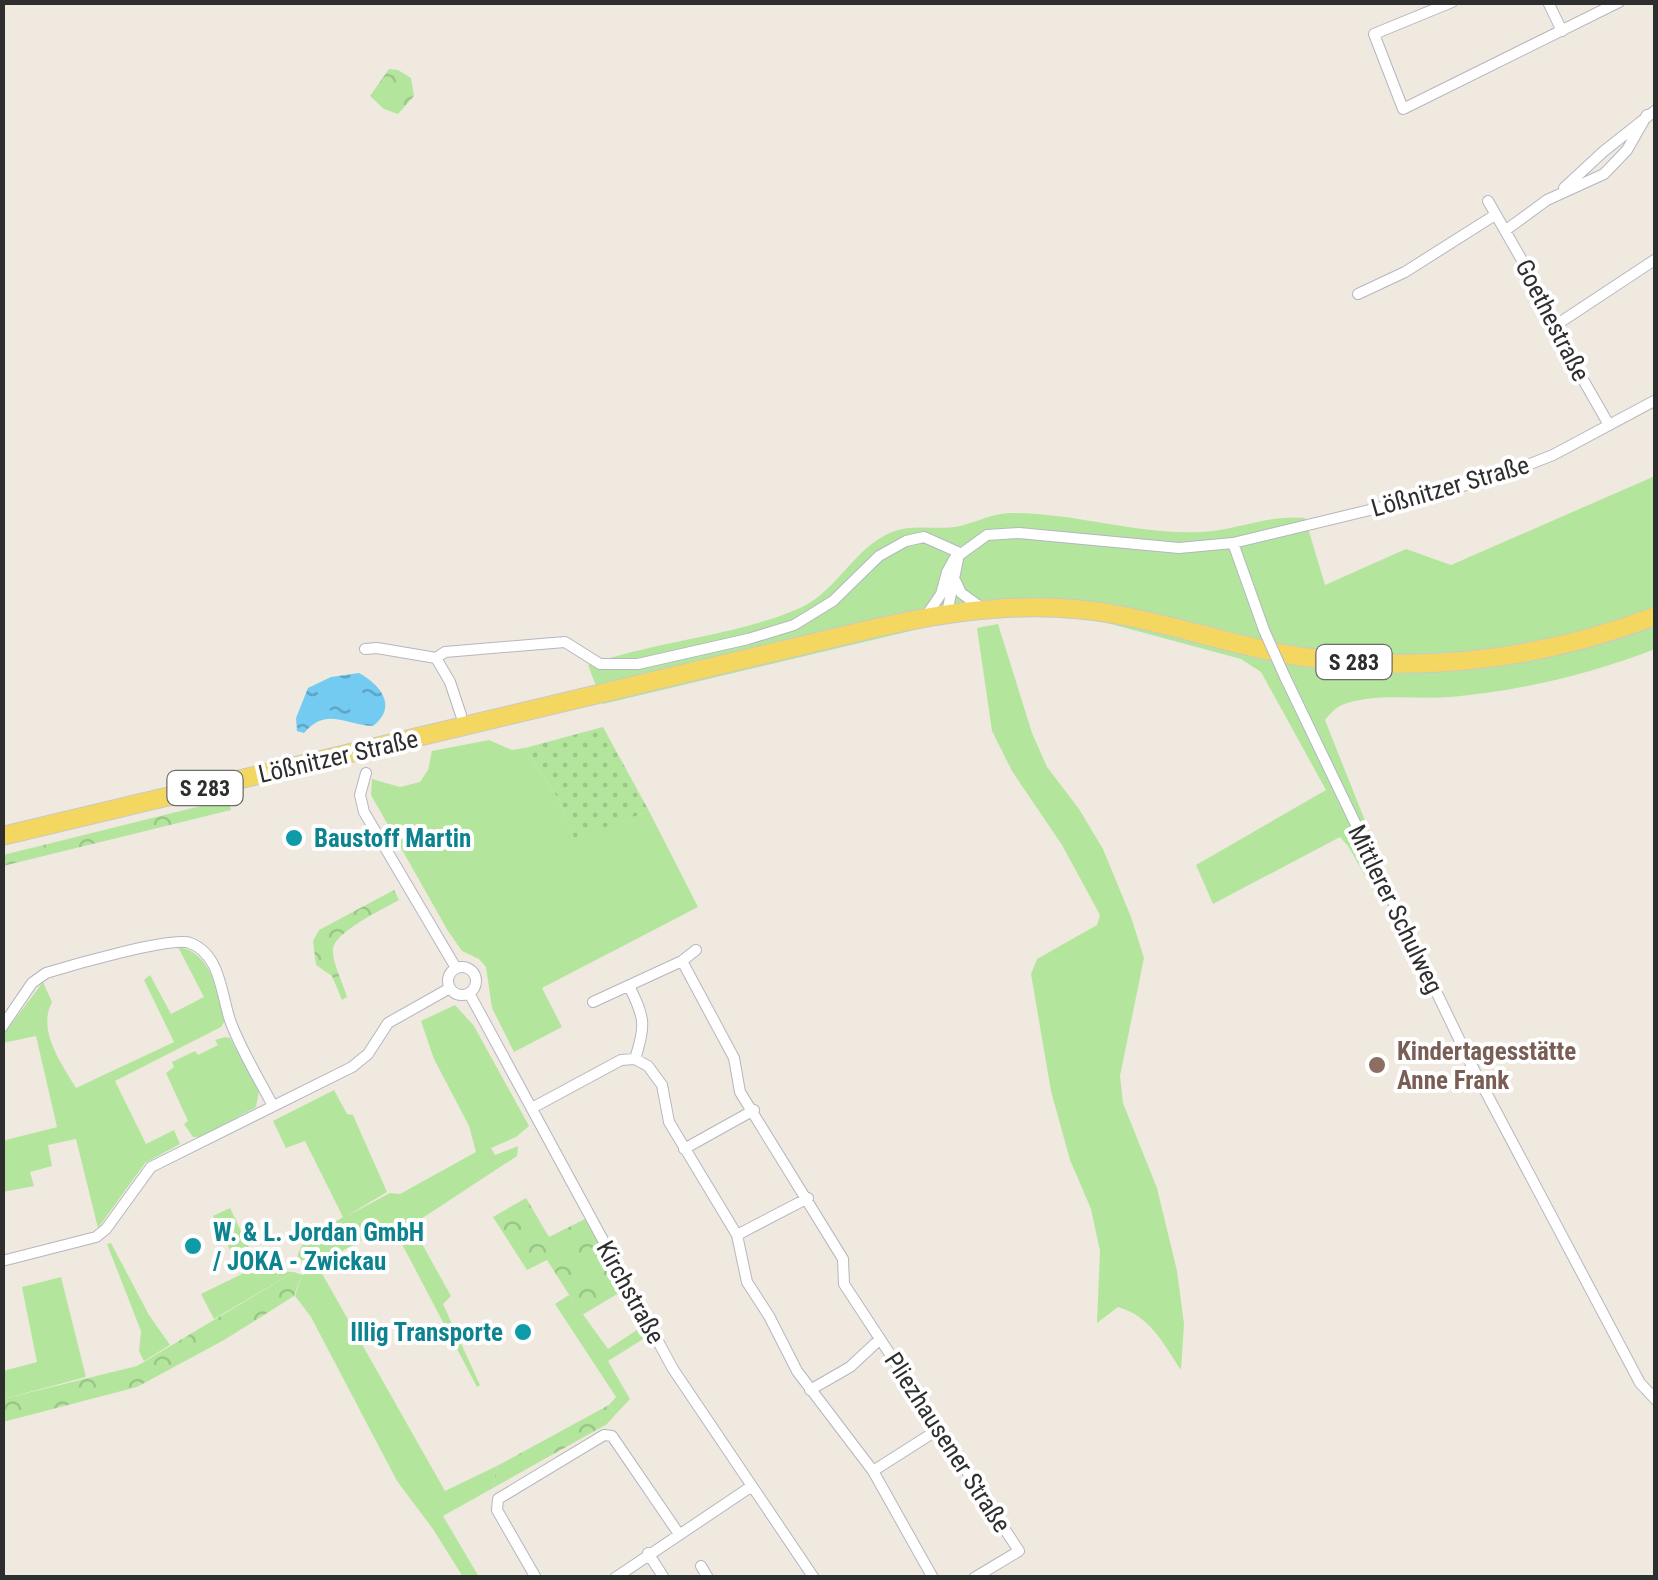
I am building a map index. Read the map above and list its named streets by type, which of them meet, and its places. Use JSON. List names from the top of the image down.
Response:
{
  "streets": {
    "main road": ["Lößnitzer Straße", "S 283"],
    "street": [
      "Goethestraße",
      "Mittlerer Schulweg",
      "Kirchstraße",
      "Pliezhausener Straße"
    ]
  },
  "crossings": [
    ["Goethestraße", "Lößnitzer Straße"],
    ["Lößnitzer Straße", "S 283"],
    ["Lößnitzer Straße", "Mittlerer Schulweg"]
  ],
  "places": [
    "Baustoff Martin",
    "Kindertagesstätte Anne Frank",
    "W. & L. Jordan GmbH / JOKA - Zwickau",
    "Illig Transporte"
  ]
}
